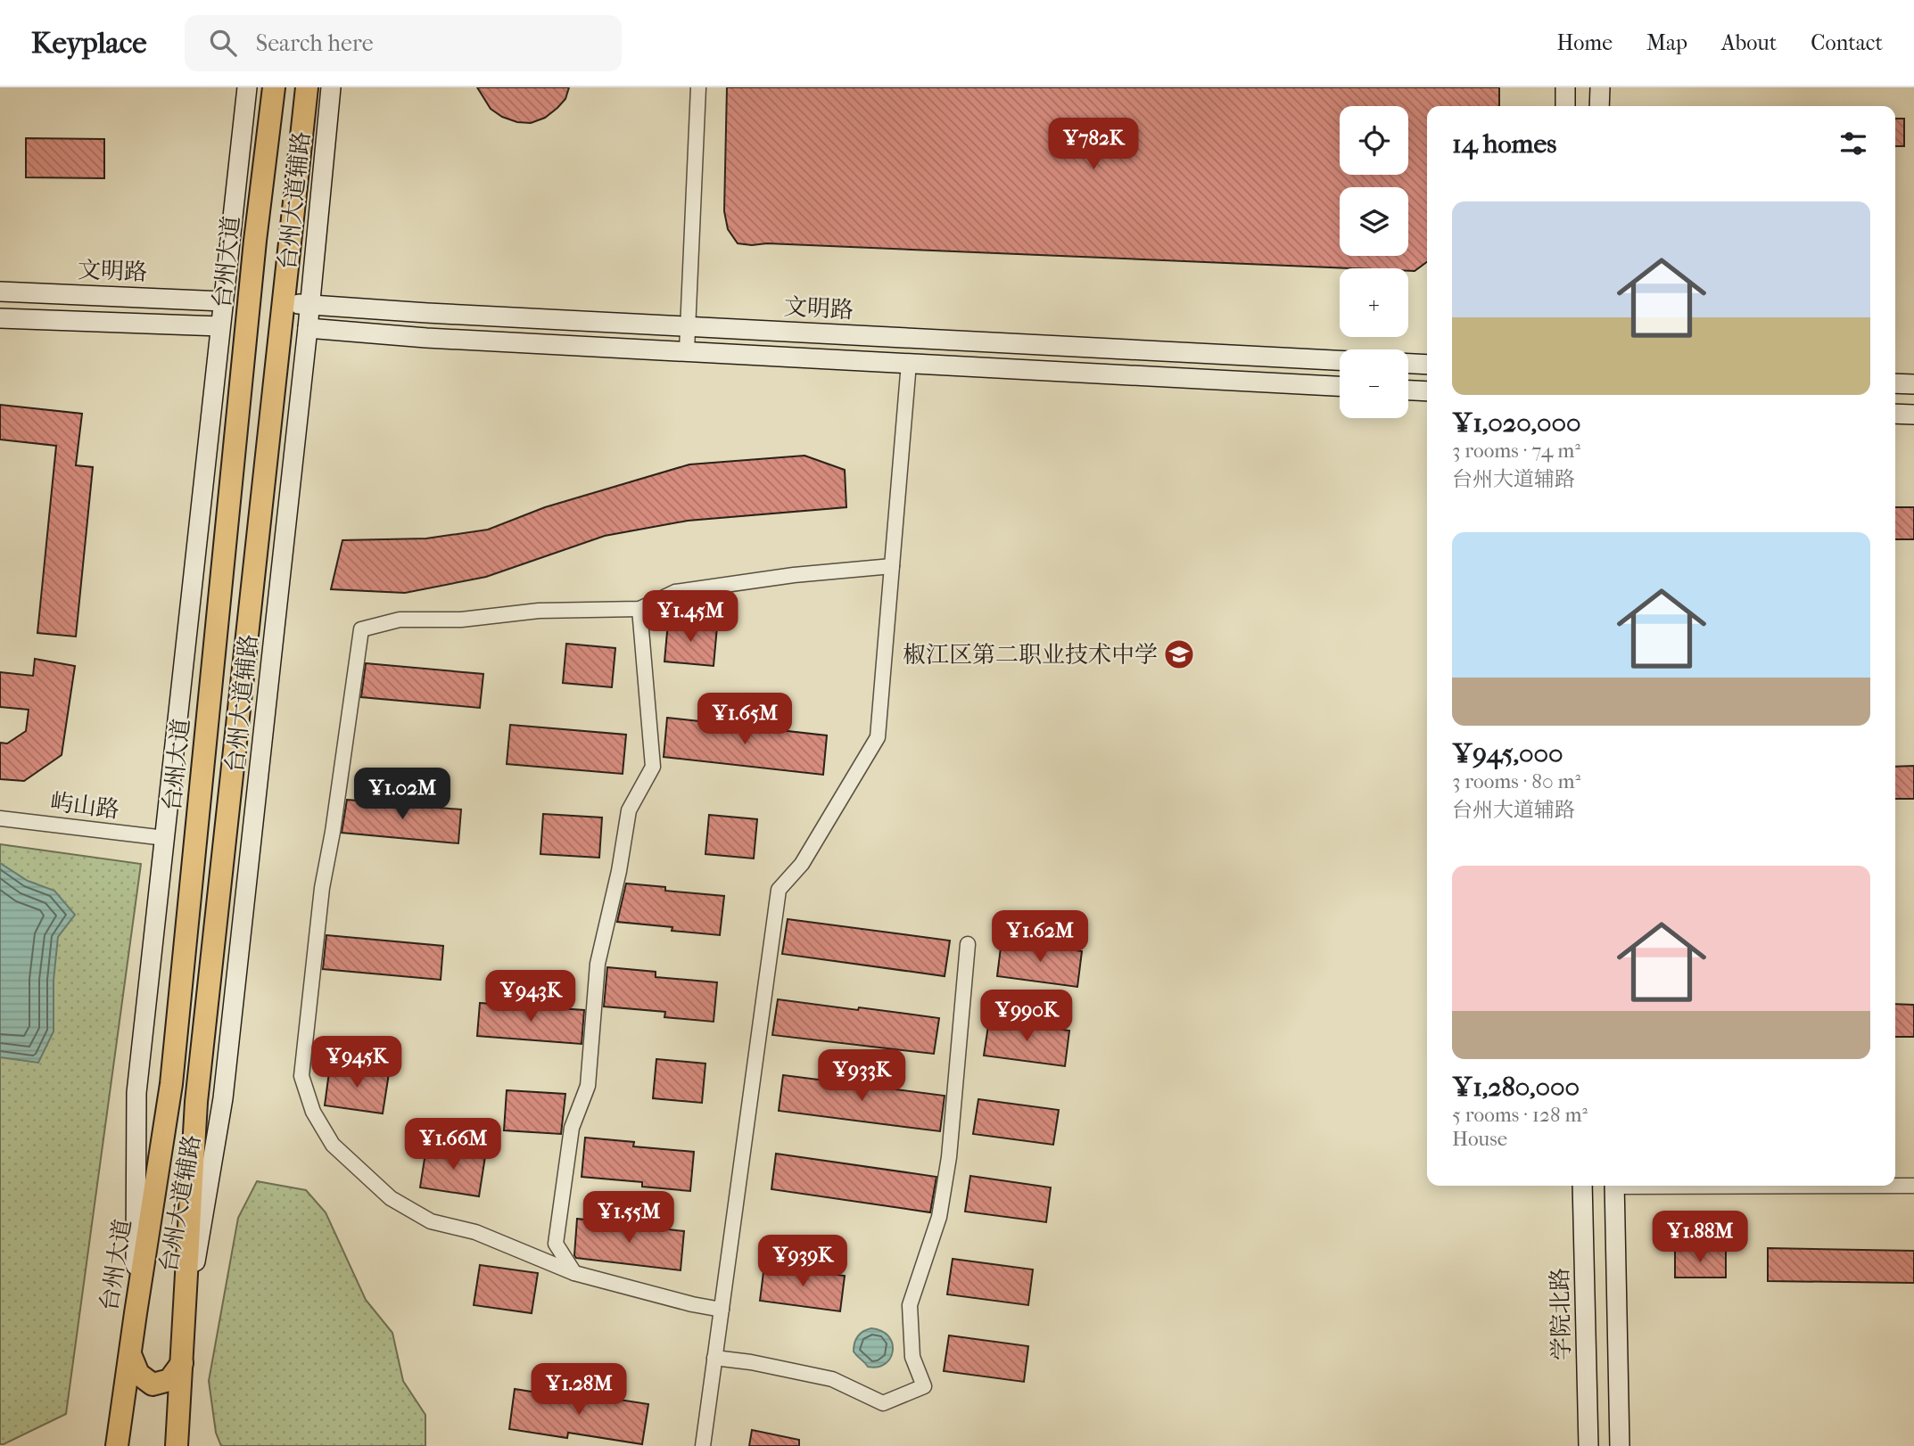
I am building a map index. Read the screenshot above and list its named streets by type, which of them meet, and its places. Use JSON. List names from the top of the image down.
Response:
{
  "streets": {
    "main road": [
      "台州大道辅路",
      "台州大道",
      "文明路",
      "学院北路"
    ],
    "street": ["屿山路"]
  },
  "crossings": [
    ["台州大道辅路", "台州大道"],
    ["台州大道辅路", "文明路"],
    ["台州大道辅路", "屿山路"]
  ],
  "places": {
    "school or university": ["椒江区第二职业技术中学"]
  },
  "page": {
    "header": "Keyplace",
    "search": "Search here",
    "nav": [
      "Home",
      "Map",
      "About",
      "Contact"
    ],
    "map_buttons": ["+", "−"],
    "heading": "14 homes",
    "price": [
      "¥782K",
      "¥1.45M",
      "¥1.65M",
      "¥1.02M",
      "¥1.62M",
      "¥943K",
      "¥990K",
      "¥945K",
      "¥933K",
      "¥1.66M",
      "¥1.55M",
      "¥1.88M",
      "¥939K",
      "¥1.28M"
    ],
    "list": [
      {
        "name": "¥1,020,000",
        "note": "3 rooms · 74 m² · 台州大道辅路"
      },
      {
        "name": "¥945,000",
        "note": "3 rooms · 80 m² · 台州大道辅路"
      },
      {
        "name": "¥1,280,000",
        "note": "5 rooms · 128 m² · House"
      }
    ]
  }
}
